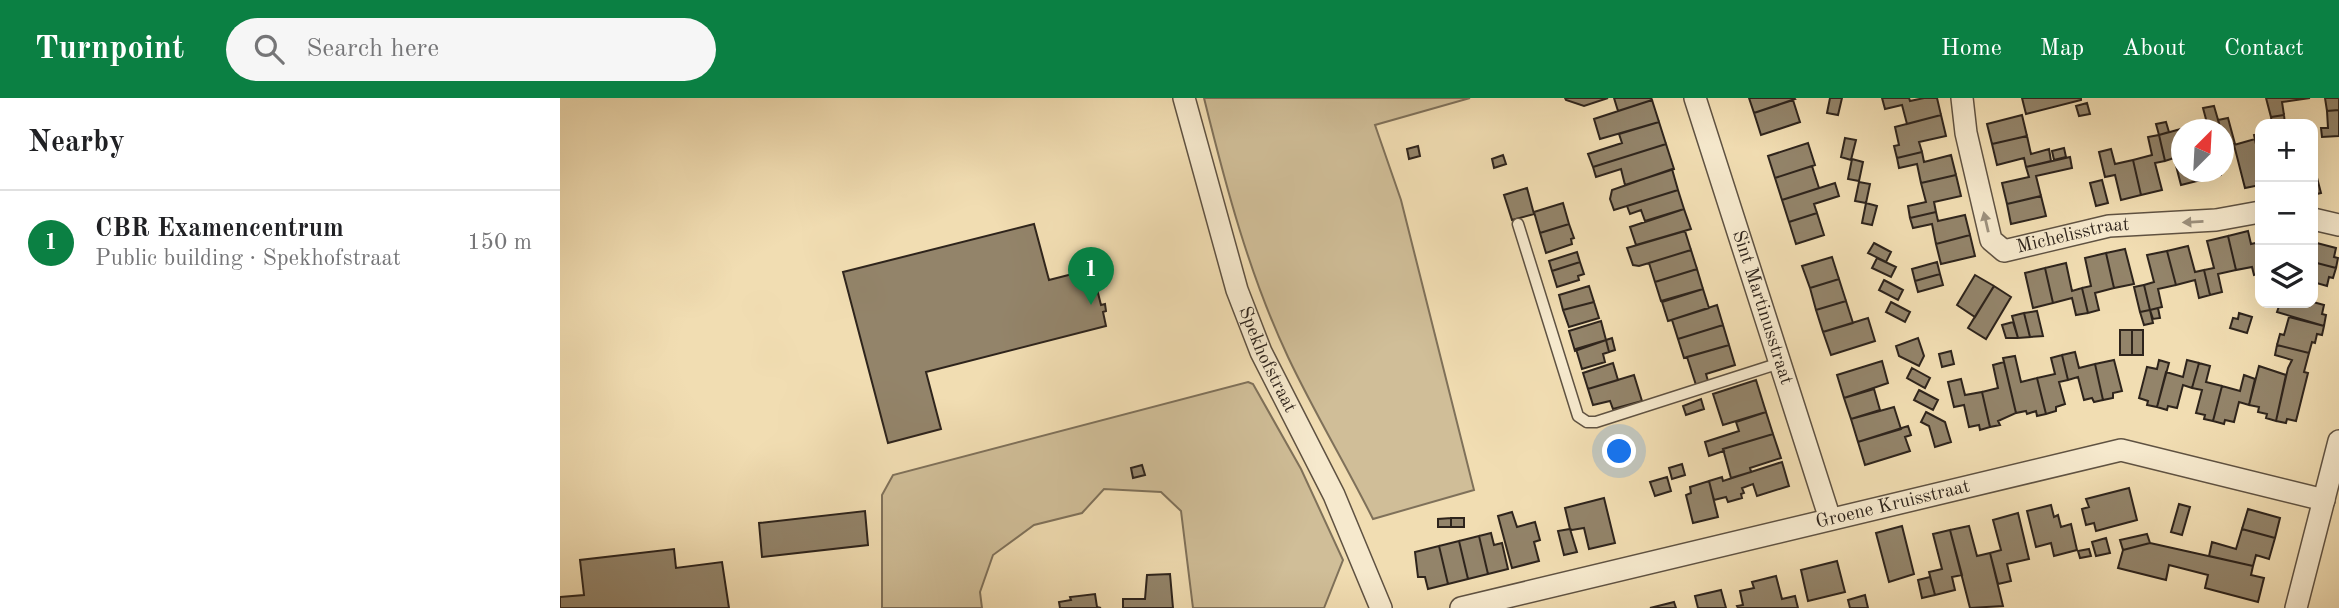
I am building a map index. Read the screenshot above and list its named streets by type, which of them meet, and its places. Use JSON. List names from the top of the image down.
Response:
{
  "streets": {
    "street": [
      "Michelisstraat",
      "Sint Martinusstraat",
      "Spekhofstraat",
      "Groene Kruisstraat"
    ]
  },
  "crossings": [
    ["Sint Martinusstraat", "Groene Kruisstraat"]
  ],
  "north": "top right",
  "page": {
    "header": "Turnpoint",
    "search": "Search here",
    "nav": [
      "Home",
      "Map",
      "About",
      "Contact"
    ],
    "heading": "Nearby",
    "map_buttons": ["+", "−"],
    "list": [
      {
        "mark": "1",
        "name": "CBR Examencentrum",
        "note": "Public building · Spekhofstraat",
        "value": "150 m"
      }
    ],
    "pins": "1"
  }
}
